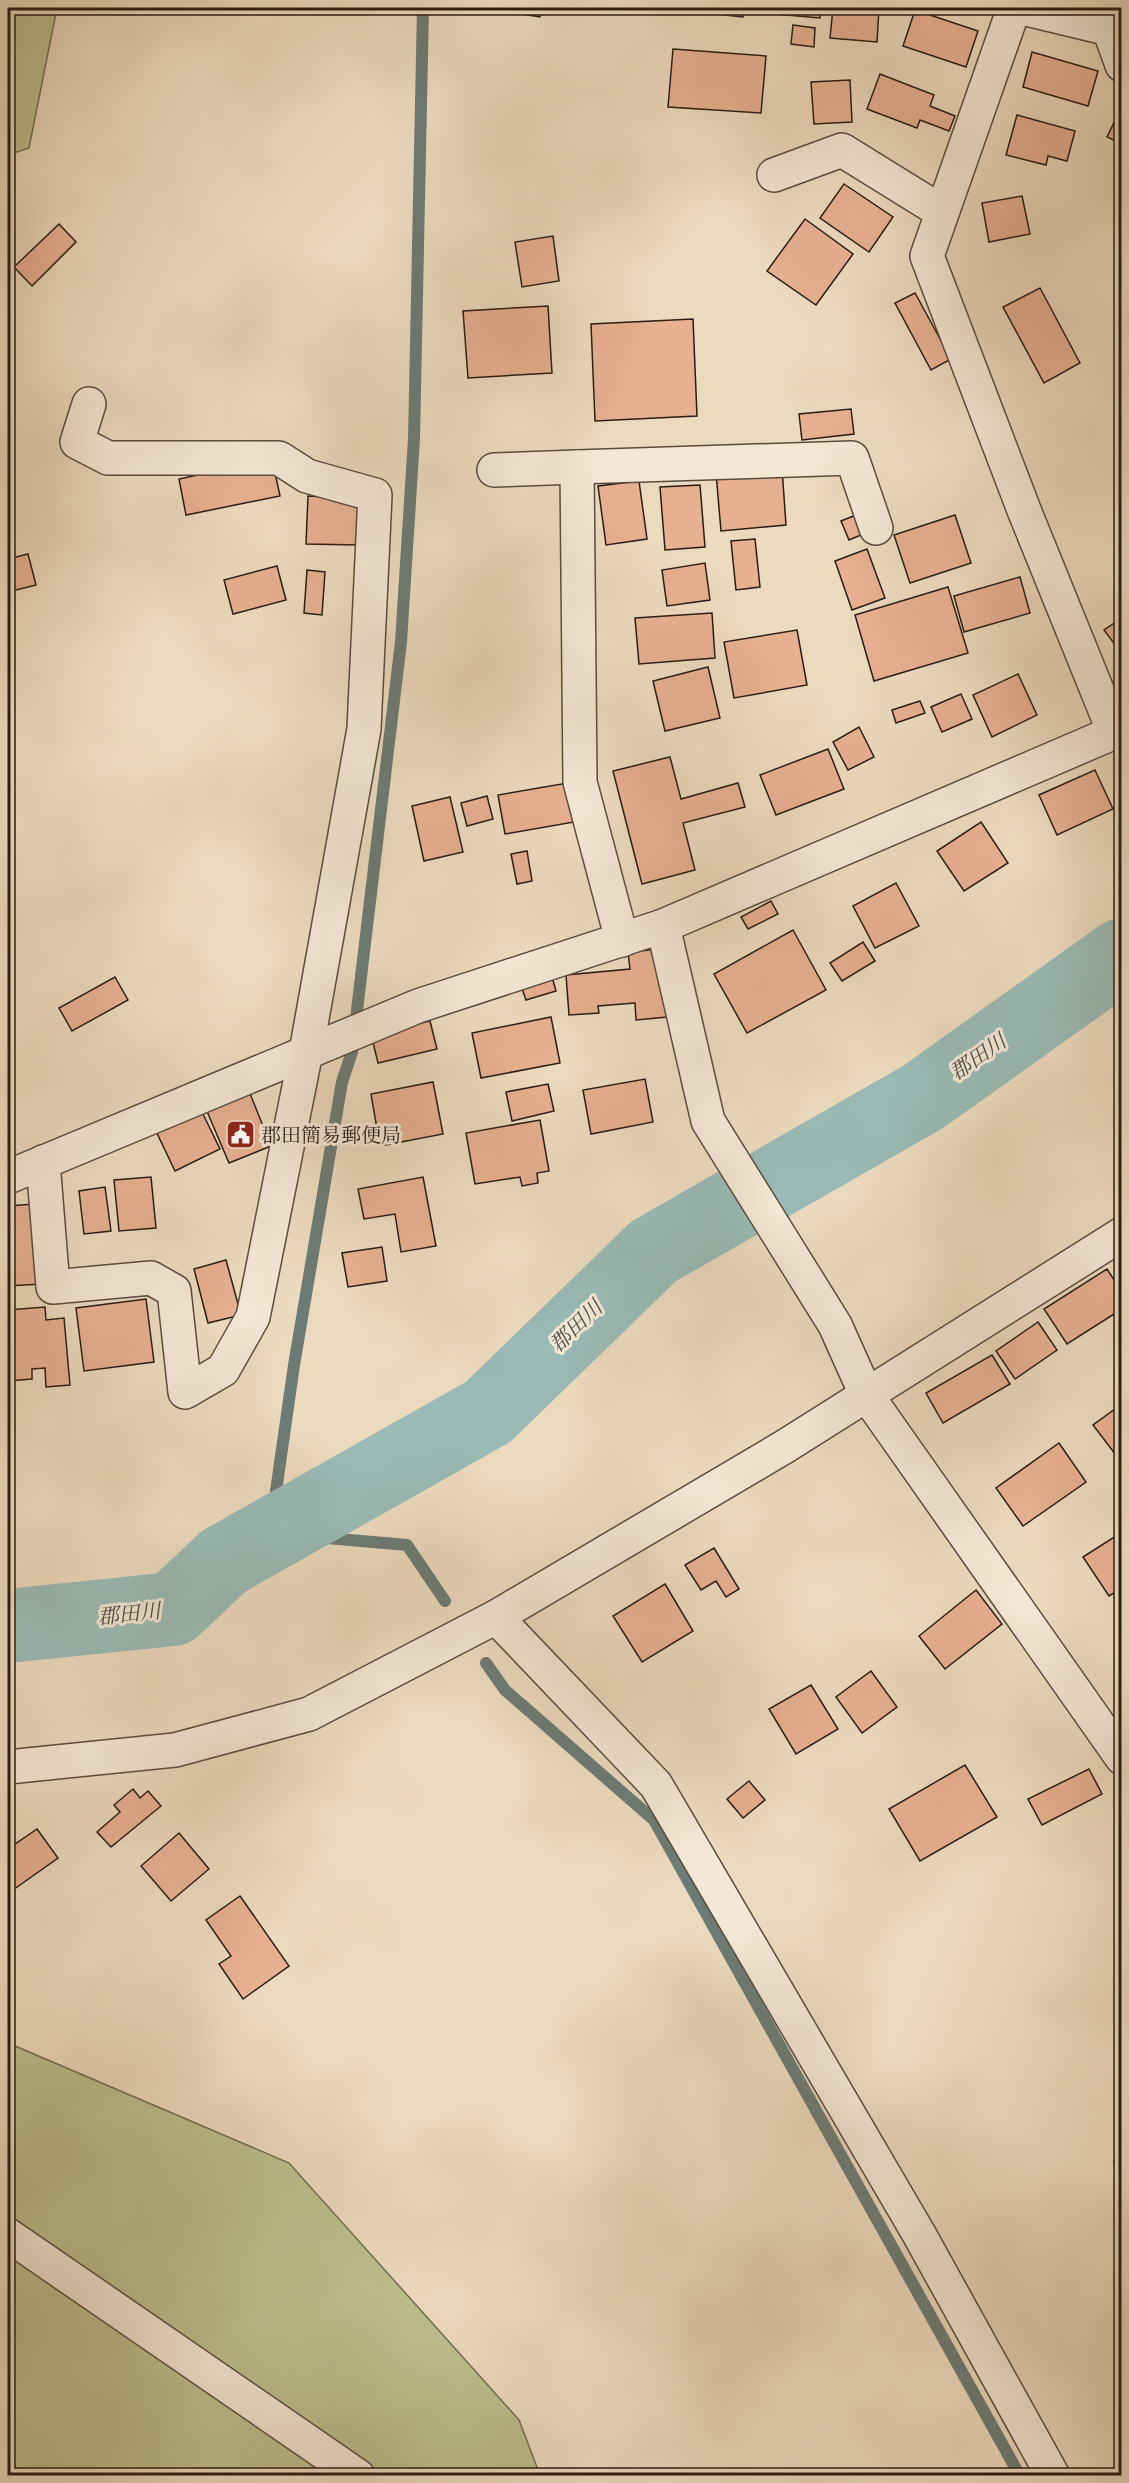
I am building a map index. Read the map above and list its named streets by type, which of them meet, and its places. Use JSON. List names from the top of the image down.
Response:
{
  "water": ["郡田川"],
  "places": {
    "public building": ["郡田簡易郵便局"]
  }
}
